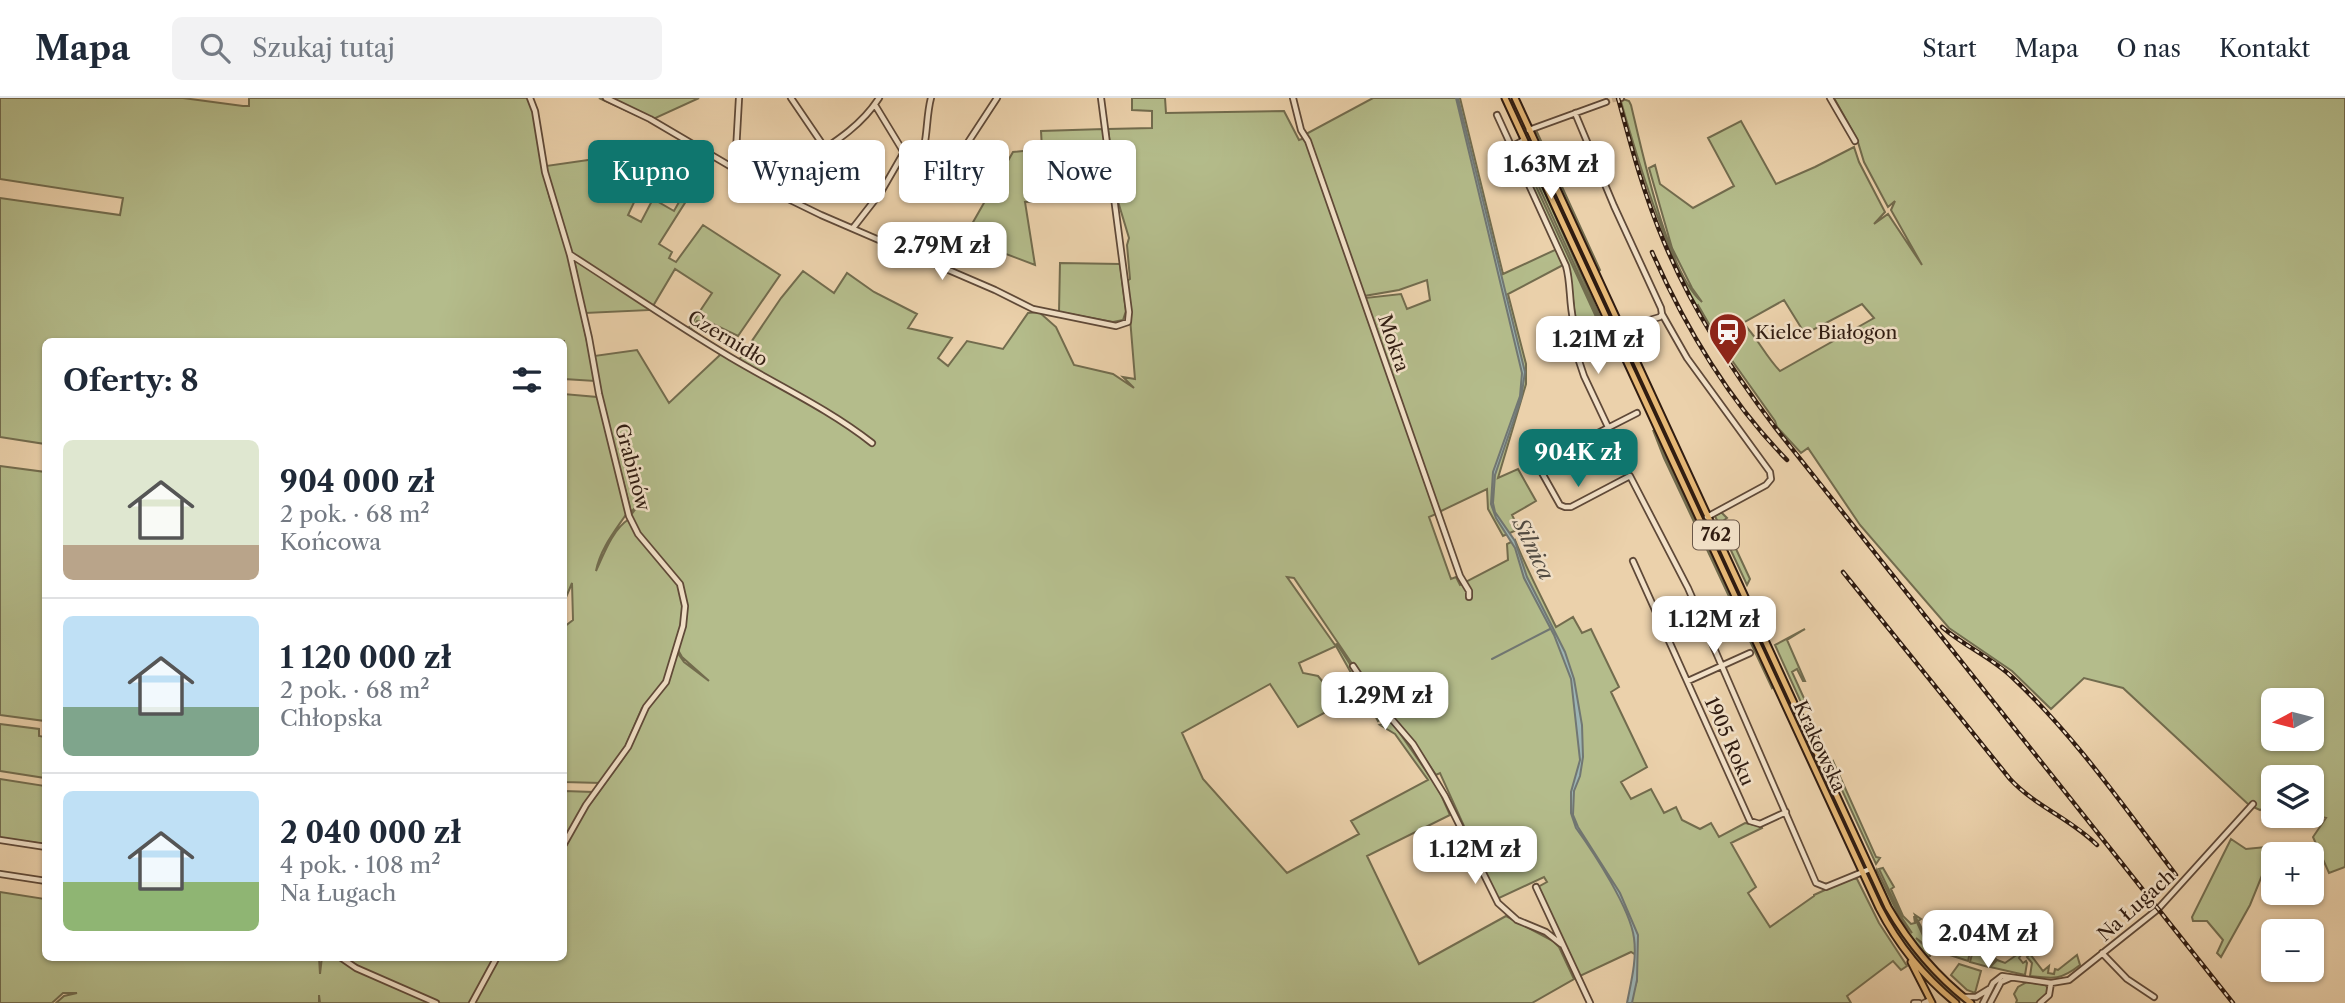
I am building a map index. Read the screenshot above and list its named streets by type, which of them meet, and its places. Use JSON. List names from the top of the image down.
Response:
{
  "streets": {
    "main road": ["762", "Krakowska"],
    "street": [
      "Czernidło",
      "Mokra",
      "Grabinów",
      "1905 Roku",
      "Na Ługach"
    ]
  },
  "crossings": [
    ["Czernidło", "Grabinów"]
  ],
  "water": ["Silnica"],
  "places": {
    "station": ["Kielce Białogon"]
  },
  "north": "left",
  "page": {
    "header": "Mapa",
    "search": "Szukaj tutaj",
    "nav": [
      "Start",
      "Mapa",
      "O nas",
      "Kontakt"
    ],
    "chip": [
      "Kupno",
      "Wynajem",
      "Filtry",
      "Nowe"
    ],
    "price": [
      "1.63M zł",
      "2.79M zł",
      "1.21M zł",
      "904K zł",
      "1.12M zł",
      "1.29M zł",
      "1.12M zł",
      "2.04M zł"
    ],
    "heading": "Oferty: 8",
    "list": [
      {
        "name": "904 000 zł",
        "note": "2 pok. · 68 m² · Końcowa"
      },
      {
        "name": "1 120 000 zł",
        "note": "2 pok. · 68 m² · Chłopska"
      },
      {
        "name": "2 040 000 zł",
        "note": "4 pok. · 108 m² · Na Ługach"
      }
    ],
    "map_buttons": ["+", "−"]
  }
}
